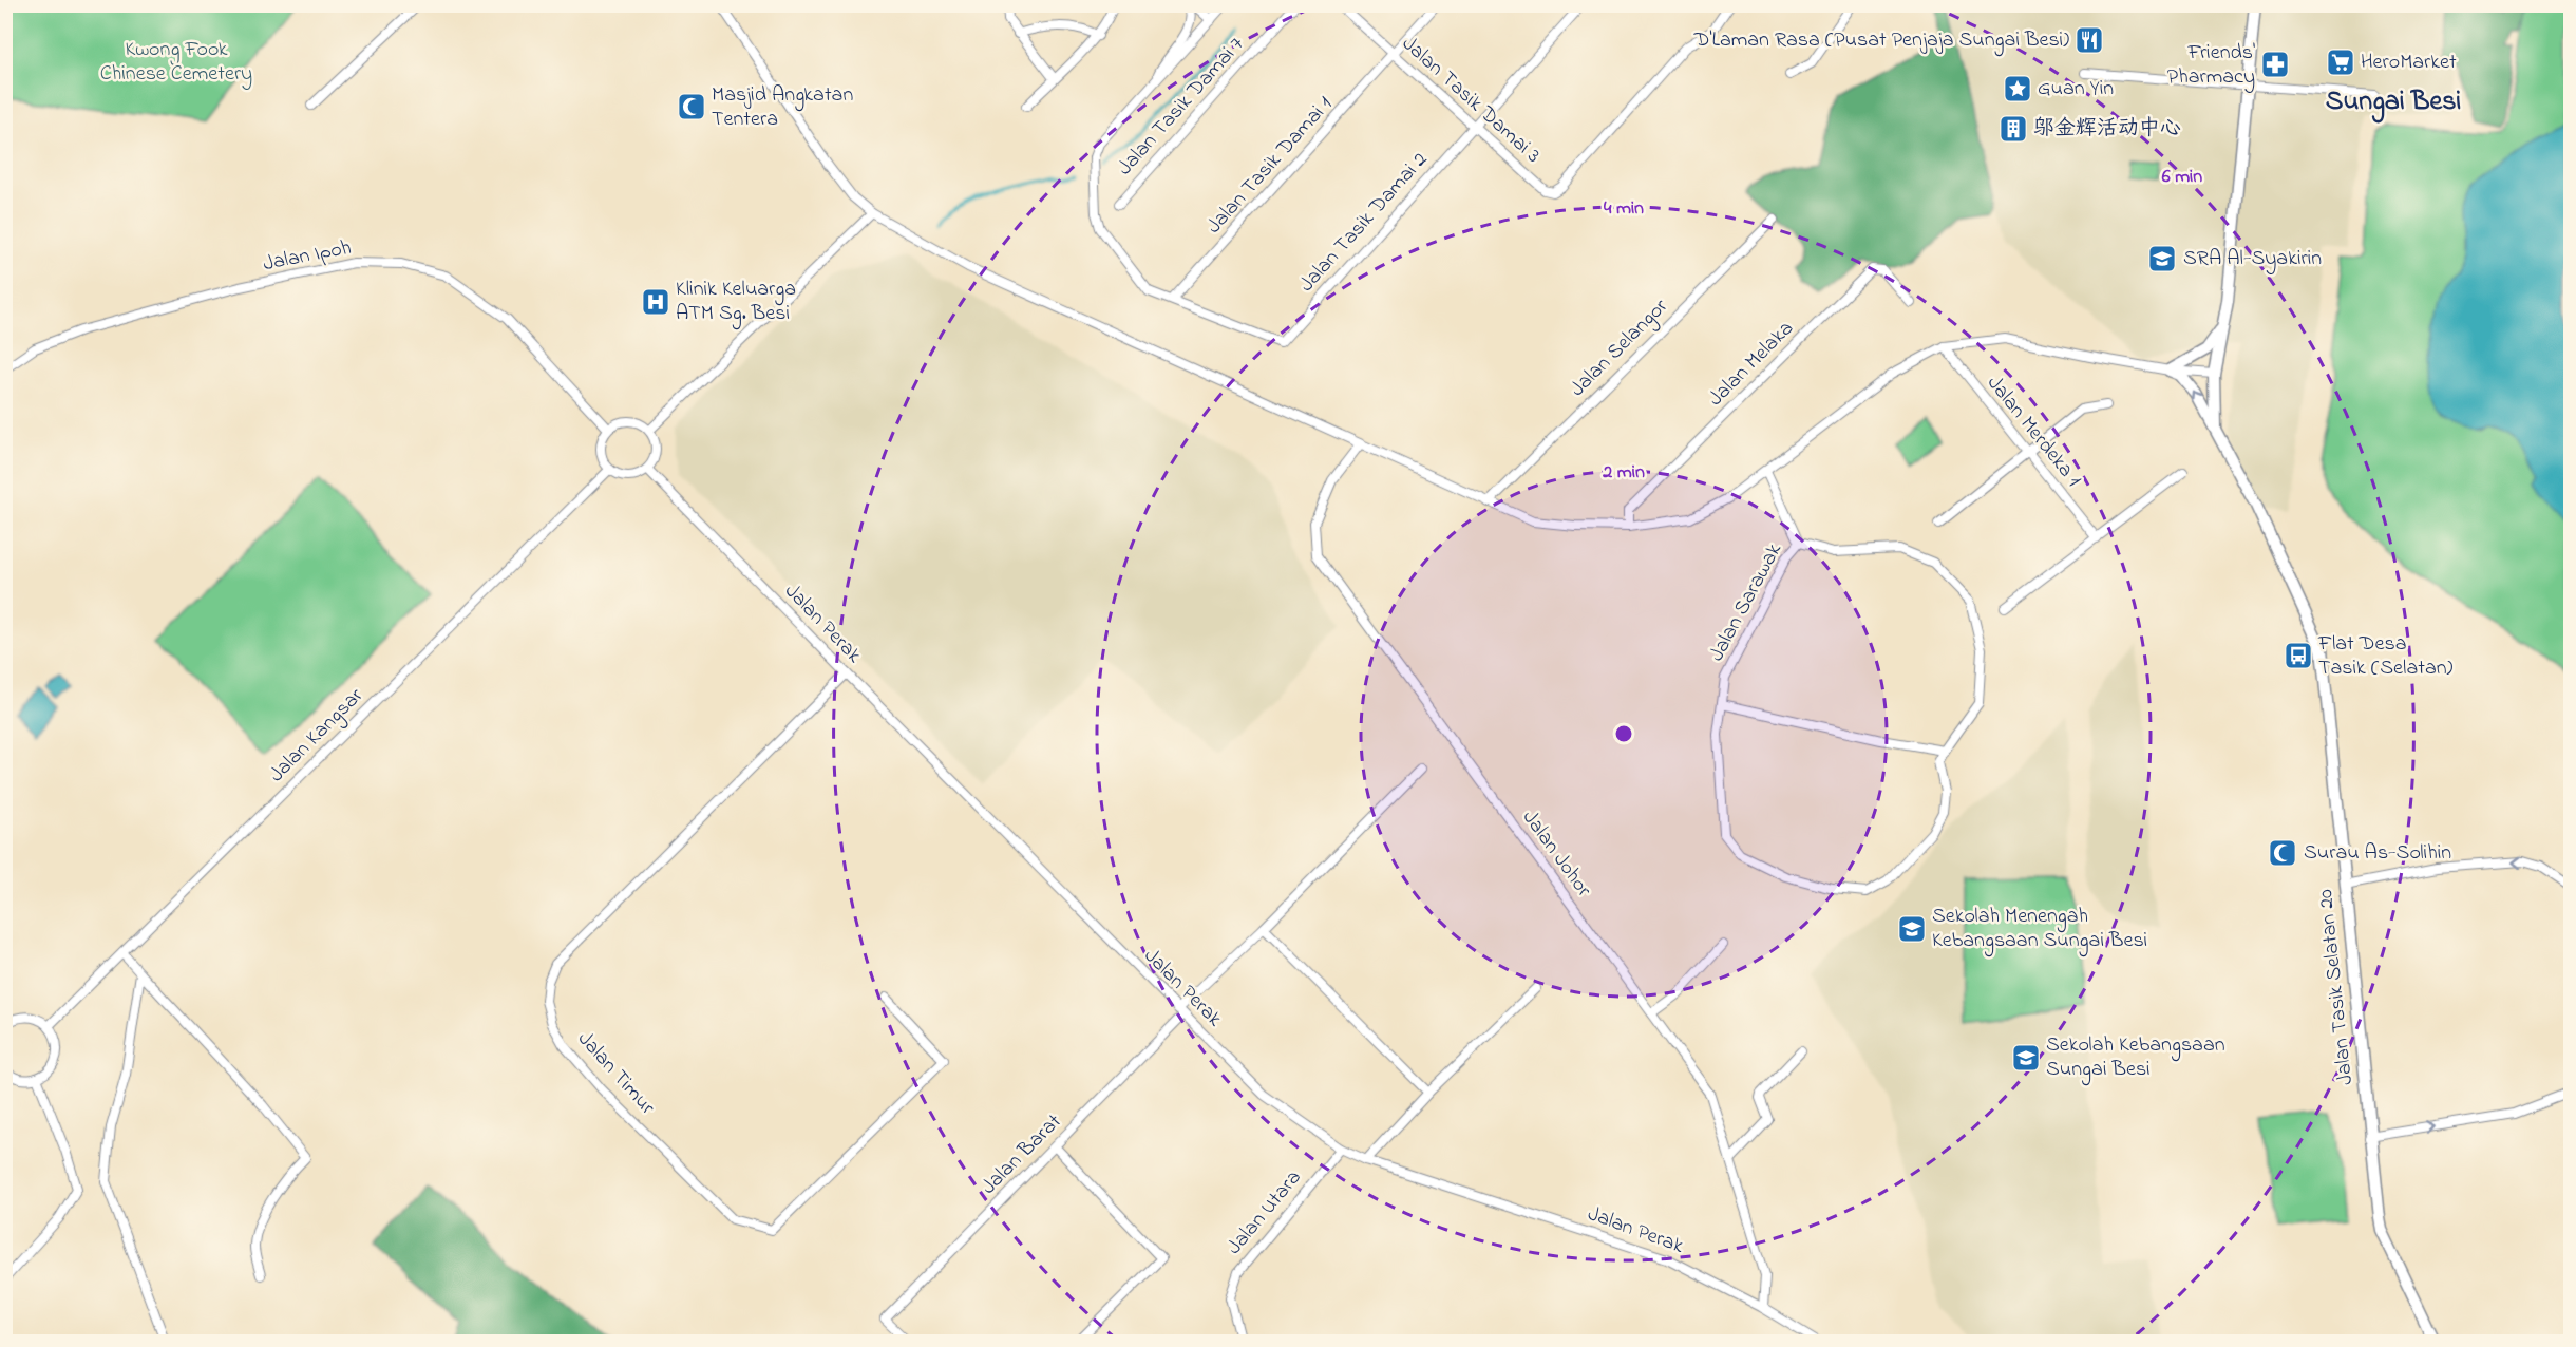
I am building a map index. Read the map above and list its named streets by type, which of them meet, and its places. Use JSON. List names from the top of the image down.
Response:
{
  "streets": {
    "street": [
      "Jalan Tasik Damai 3",
      "Jalan Tasik Damai 7",
      "Jalan Tasik Damai 1",
      "Jalan Tasik Damai 2",
      "Jalan Ipoh",
      "Jalan Selangor",
      "Jalan Melaka",
      "Jalan Merdeka 1",
      "Jalan Sarawak",
      "Jalan Perak",
      "Jalan Kangsar",
      "Jalan Johor",
      "Jalan Tasik Selatan 20",
      "Jalan Timur",
      "Jalan Barat",
      "Jalan Utara"
    ]
  },
  "crossings": [
    ["Jalan Tasik Damai 3", "Jalan Tasik Damai 1"],
    ["Jalan Tasik Damai 3", "Jalan Tasik Damai 2"],
    ["Jalan Tasik Damai 1", "Jalan Tasik Damai 2"],
    ["Jalan Ipoh", "Jalan Perak"],
    ["Jalan Ipoh", "Jalan Kangsar"],
    ["Jalan Perak", "Jalan Kangsar"],
    ["Jalan Perak", "Jalan Johor"],
    ["Jalan Perak", "Jalan Timur"],
    ["Jalan Perak", "Jalan Barat"],
    ["Jalan Perak", "Jalan Utara"]
  ],
  "districts": ["Sungai Besi"],
  "parks": ["Kwong Fook Chinese Cemetery"],
  "places": {
    "restaurant": ["D'Laman Rasa (Pusat Penjaja Sungai Besi)"],
    "supermarket": ["HeroMarket"],
    "pharmacy": ["Friends' Pharmacy"],
    "place": ["Guan Yin"],
    "mosque": ["Masjid Angkatan Tentera", "Surau As-Solihin"],
    "building": ["邬金辉活动中心"],
    "school or university": ["SRA Al-Syakirin", "Sekolah Menengah Kebangsaan Sungai Besi", "Sekolah Kebangsaan Sungai Besi"],
    "hospital": ["Klinik Keluarga ATM Sg. Besi"],
    "bus stop": ["Flat Desa Tasik (Selatan)"]
  },
  "rings": ["6 min", "4 min", "2 min"]
}
